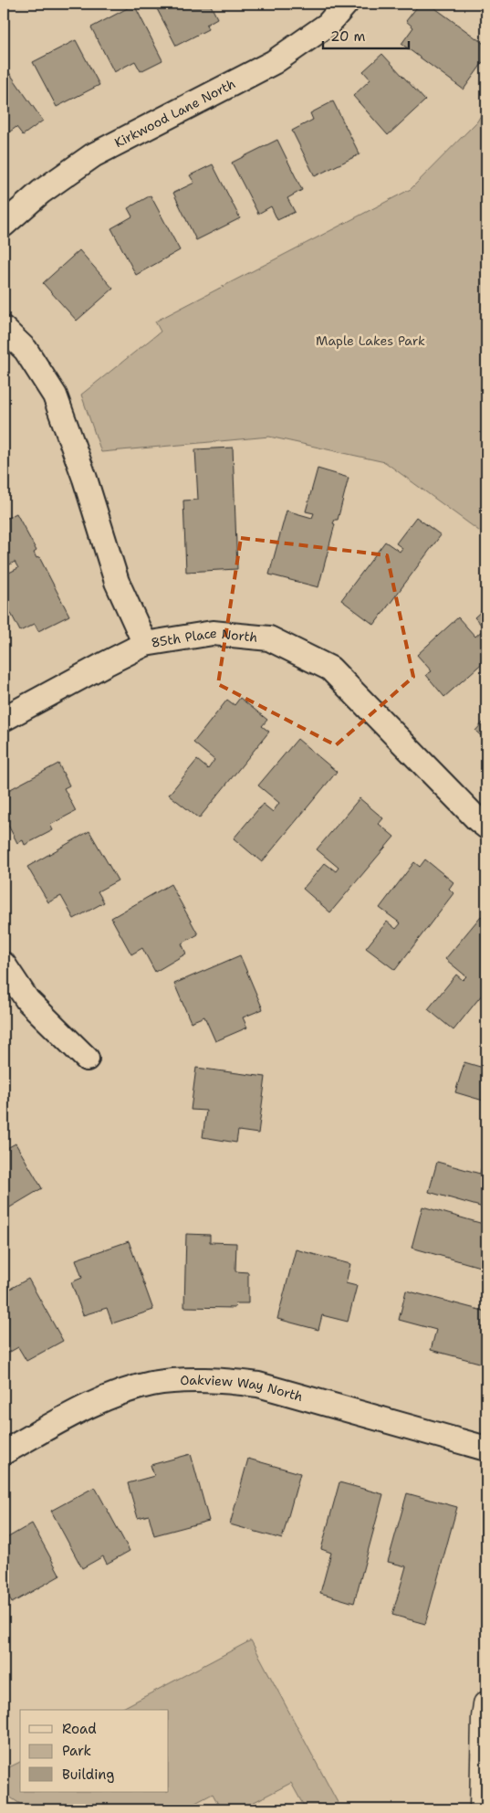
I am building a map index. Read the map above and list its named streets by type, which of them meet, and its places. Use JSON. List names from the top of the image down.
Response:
{
  "streets": {
    "street": ["Kirkwood Lane North", "85th Place North", "Oakview Way North"]
  },
  "parks": ["Maple Lakes Park"],
  "legend": ["Road", "Park", "Building"],
  "scale_bar": "20 m"
}
